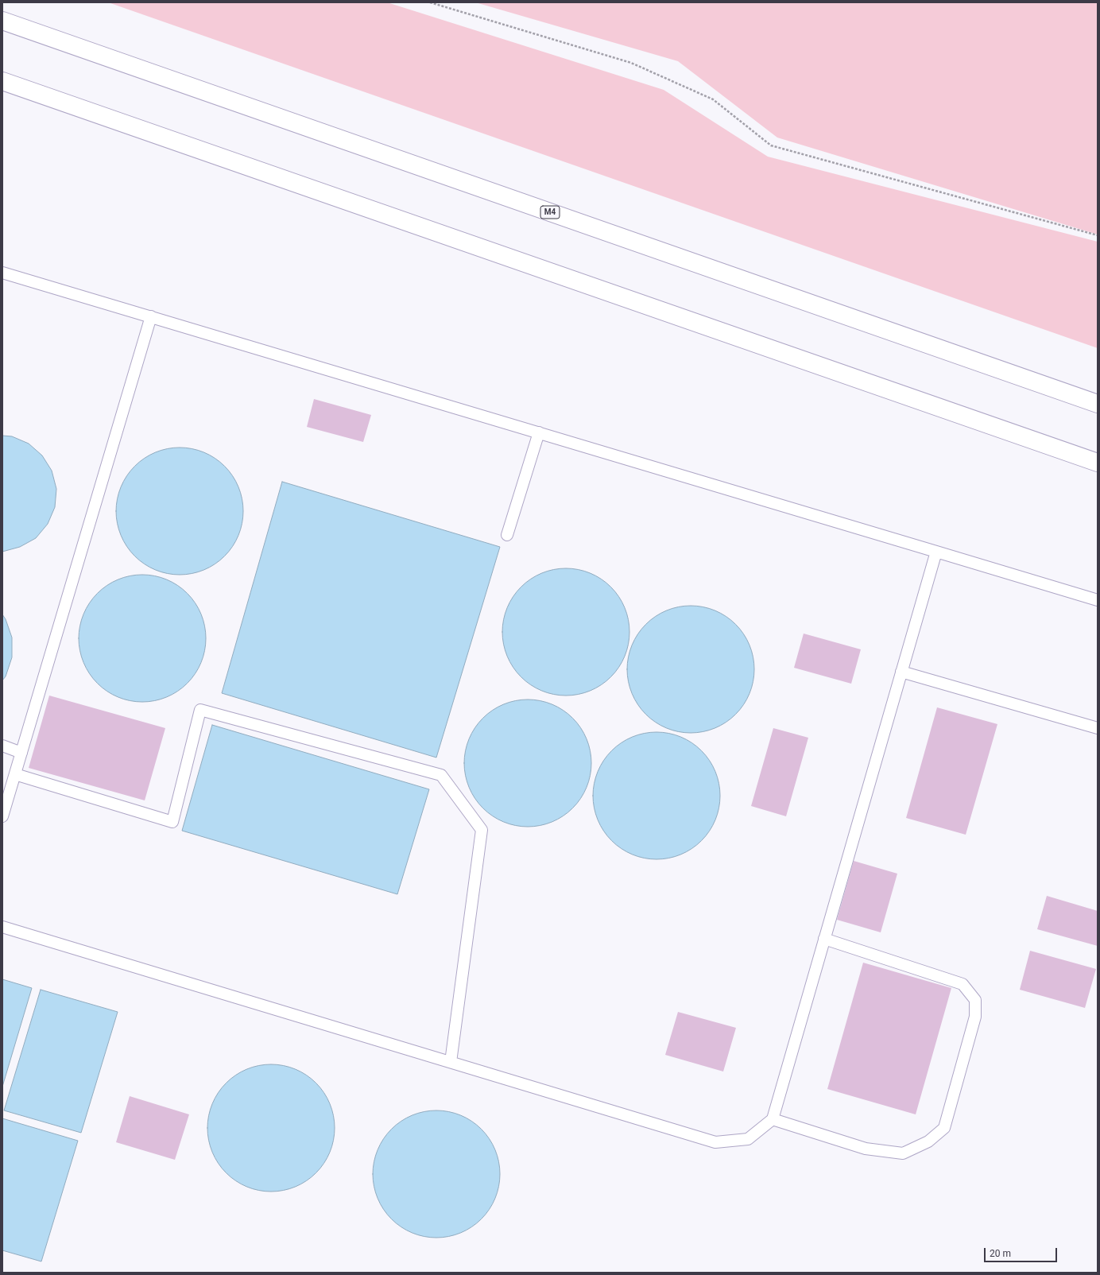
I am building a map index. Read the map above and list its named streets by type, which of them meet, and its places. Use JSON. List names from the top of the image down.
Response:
{
  "streets": {
    "highway": ["M4"]
  },
  "scale_bar": "20 m"
}
